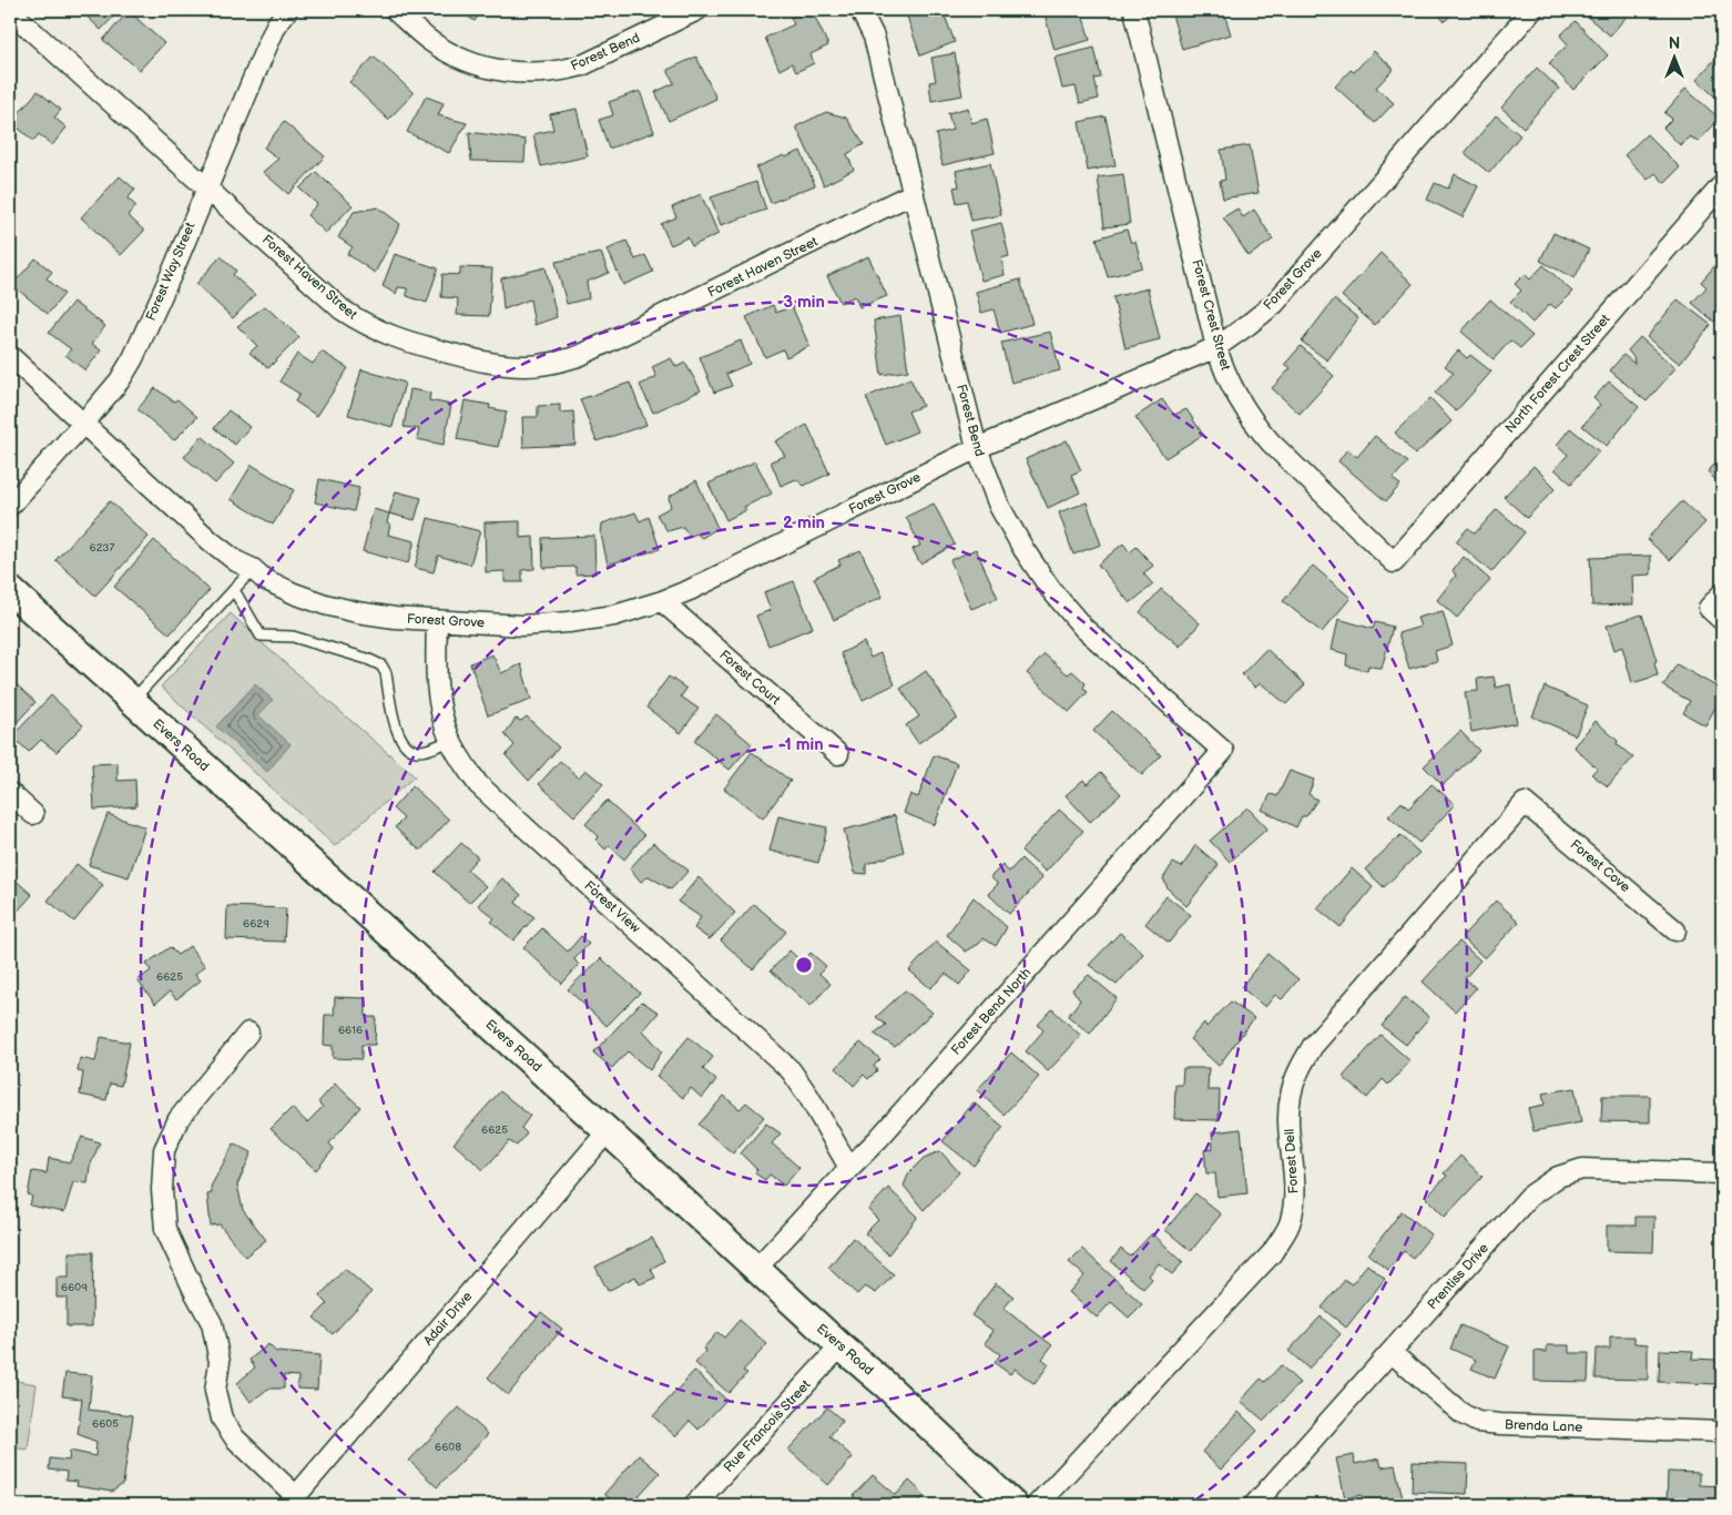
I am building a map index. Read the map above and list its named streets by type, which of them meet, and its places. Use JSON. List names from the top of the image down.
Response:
{
  "streets": {
    "main road": ["Evers Road"],
    "street": [
      "Forest Bend",
      "Forest Haven Street",
      "Forest Way Street",
      "Forest Grove",
      "Forest Crest Street",
      "North Forest Crest Street",
      "Forest Court",
      "Forest Cove",
      "Forest View",
      "Forest Bend North",
      "Forest Dell",
      "Prentiss Drive",
      "Adair Drive",
      "Rue Francois Street",
      "Brenda Lane"
    ]
  },
  "crossings": [
    ["Forest Bend", "Forest Haven Street"],
    ["Forest Bend", "Forest Grove"],
    ["Forest Bend", "Forest Bend North"],
    ["Forest Haven Street", "Forest Way Street"],
    ["Forest Way Street", "Forest Grove"],
    ["Forest Grove", "Forest Crest Street"],
    ["Forest Grove", "Forest Court"],
    ["Forest Grove", "Forest View"],
    ["Forest Crest Street", "North Forest Crest Street"],
    ["Evers Road", "Forest Bend North"],
    ["Evers Road", "Adair Drive"],
    ["Evers Road", "Rue Francois Street"],
    ["Forest Cove", "Forest Dell"],
    ["Forest View", "Forest Bend North"],
    ["Prentiss Drive", "Brenda Lane"]
  ],
  "house_numbers": [
    "6237",
    "6629",
    "6625",
    "6616",
    "6625",
    "6609",
    "6605",
    "6608"
  ],
  "north": "top",
  "rings": ["3 min", "2 min", "1 min"]
}
